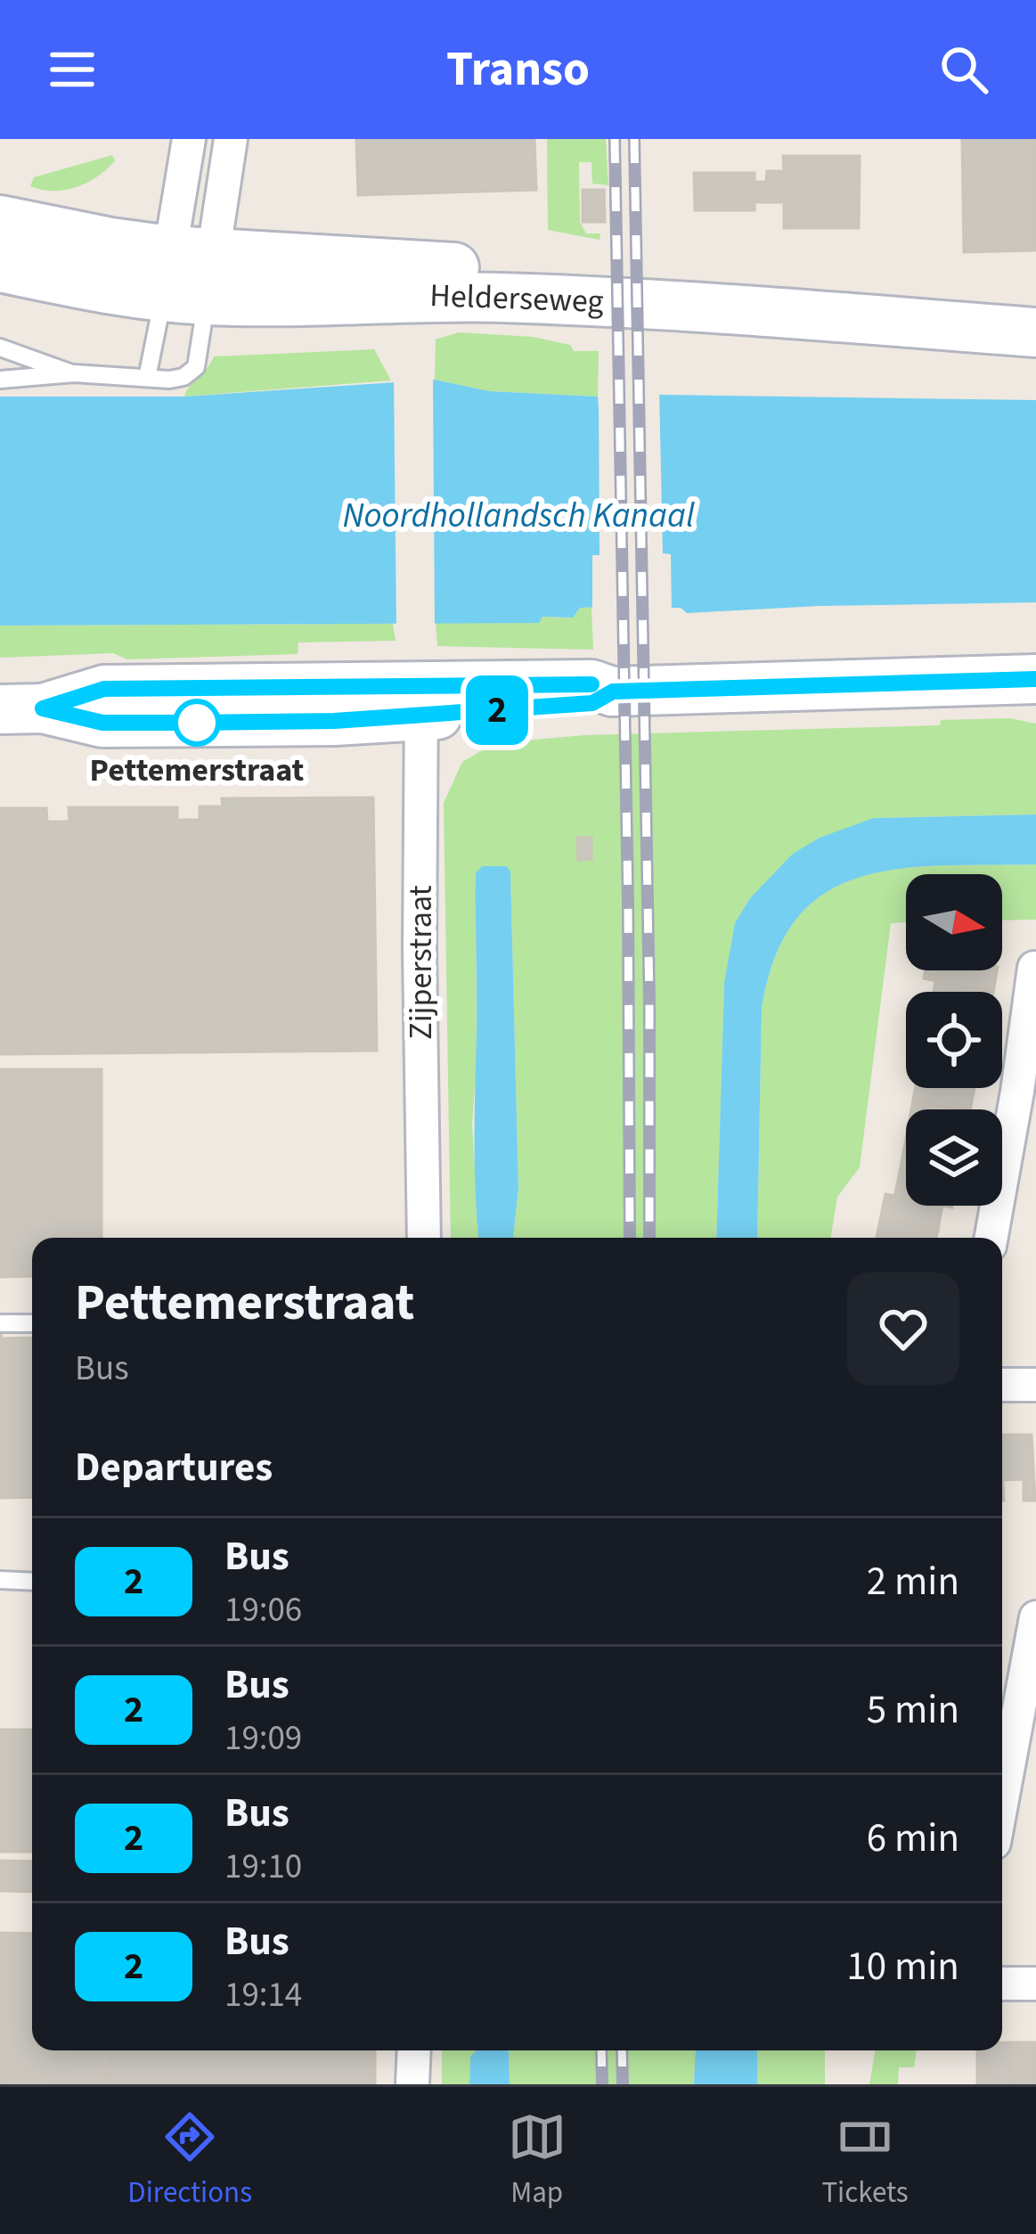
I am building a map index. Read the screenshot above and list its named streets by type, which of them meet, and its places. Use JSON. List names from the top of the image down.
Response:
{
  "streets": {
    "main road": ["Helderseweg"],
    "street": ["Zijperstraat"]
  },
  "water": ["Noordhollandsch Kanaal"],
  "places": ["Pettemerstraat"],
  "lines": ["bus line 2"],
  "north": "right",
  "page": {
    "header": "Transo",
    "on_map": "2",
    "heading": [
      ["Pettemerstraat", "Bus"],
      "Departures"
    ],
    "list": [
      {
        "mark": "2",
        "name": "Bus",
        "note": "19:06",
        "value": "2 min"
      },
      {
        "mark": "2",
        "name": "Bus",
        "note": "19:09",
        "value": "5 min"
      },
      {
        "mark": "2",
        "name": "Bus",
        "note": "19:10",
        "value": "6 min"
      },
      {
        "mark": "2",
        "name": "Bus",
        "note": "19:14",
        "value": "10 min"
      }
    ],
    "tabs": ["Directions", "Map", "Tickets"]
  }
}
